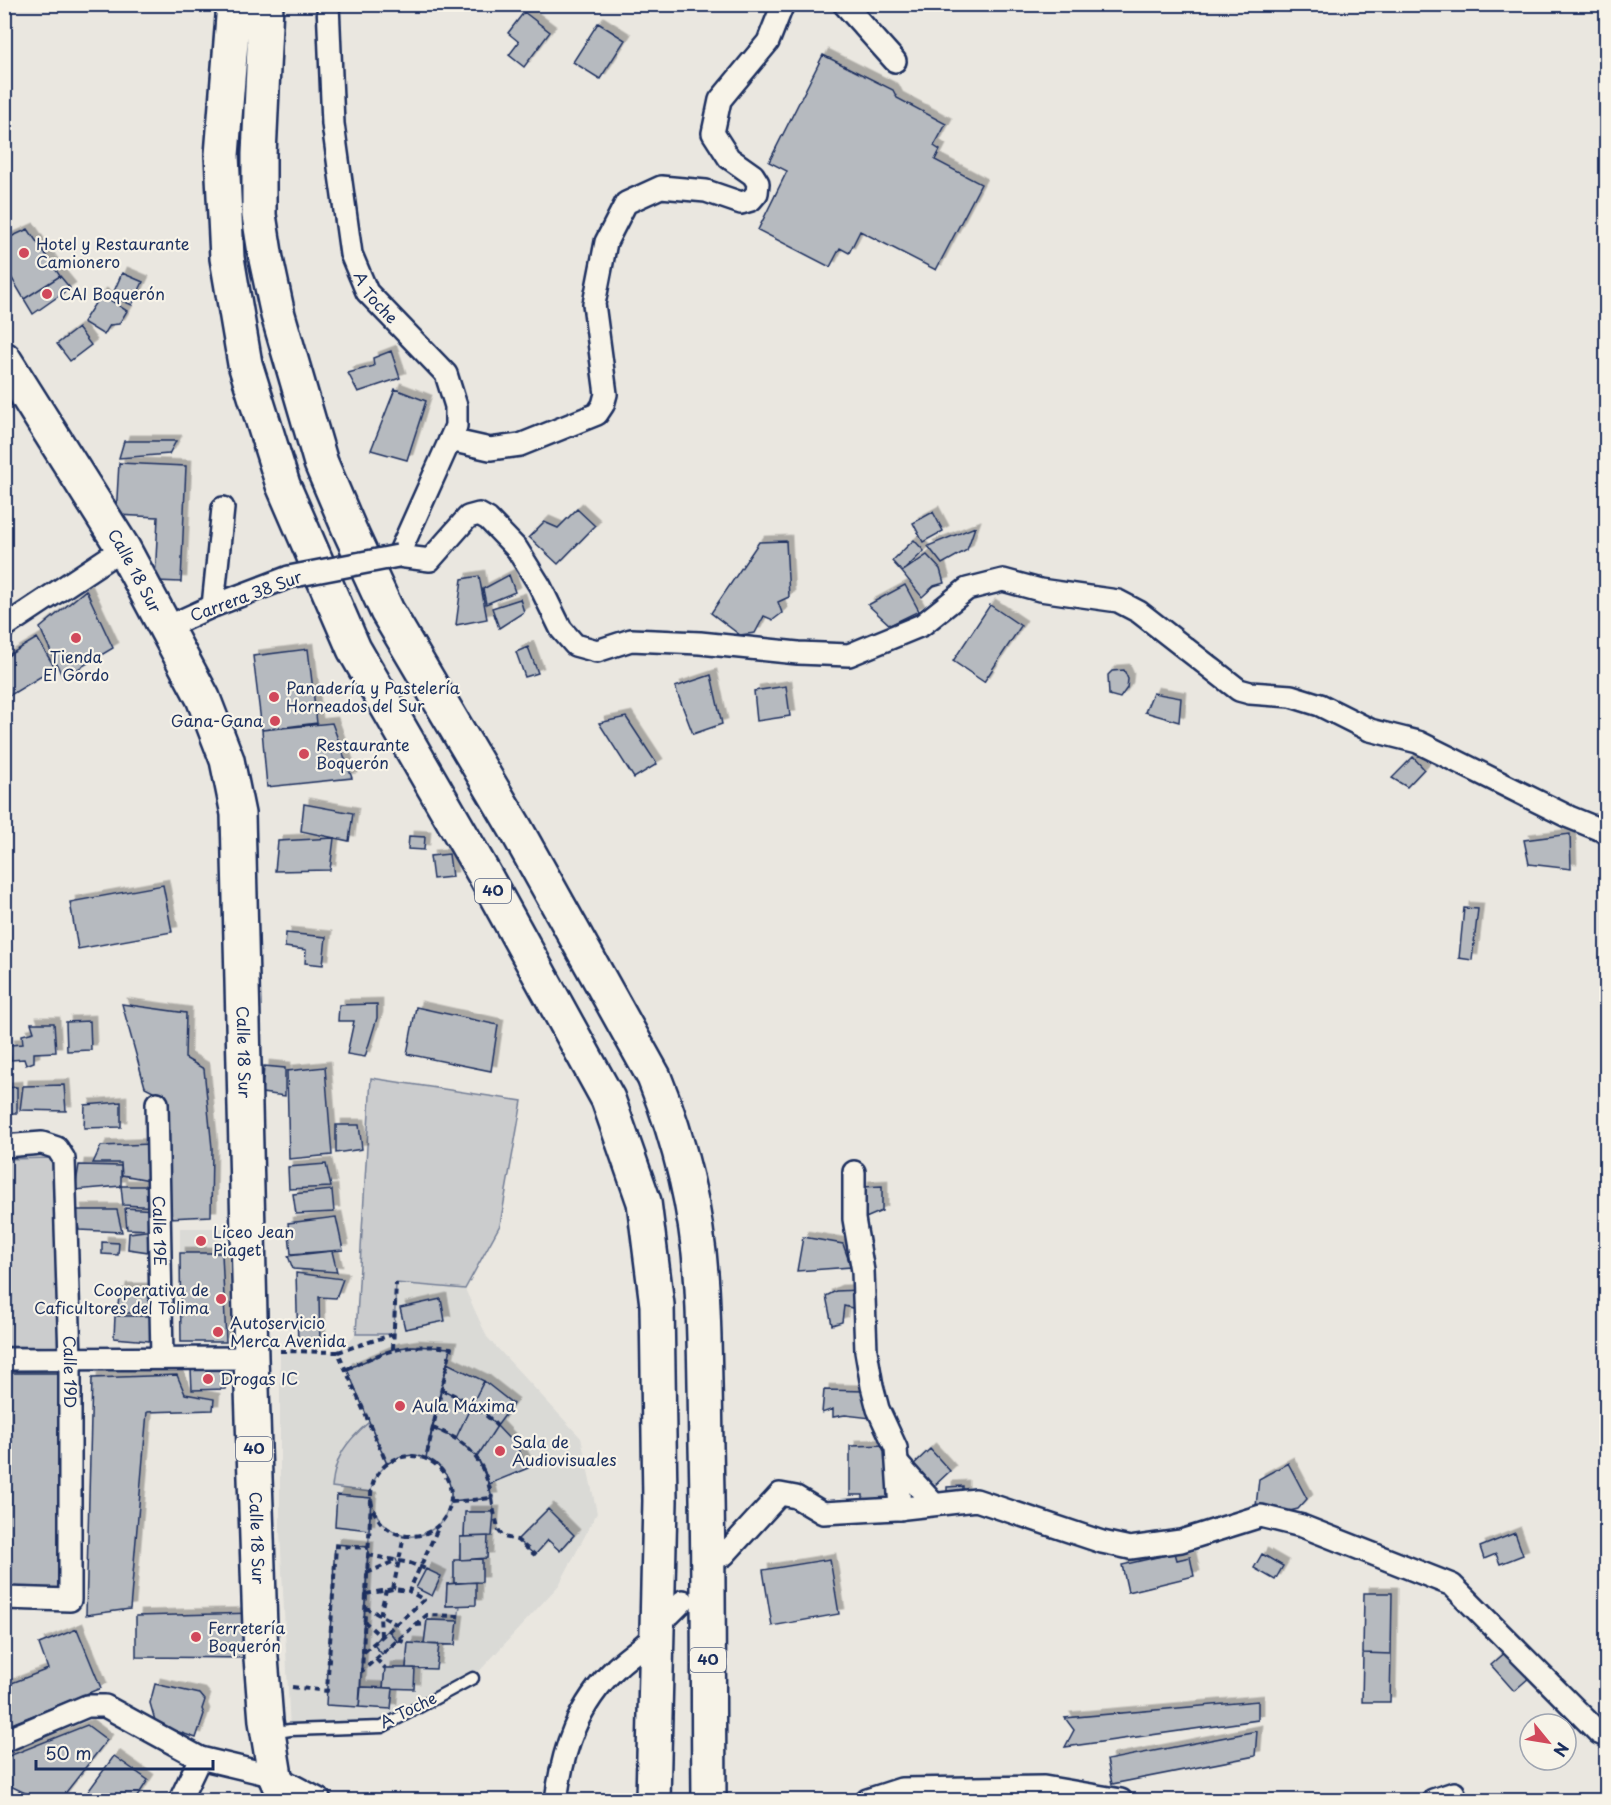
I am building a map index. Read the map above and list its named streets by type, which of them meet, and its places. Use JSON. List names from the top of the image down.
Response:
{
  "streets": {
    "main road": ["Calle 18 Sur", "40"],
    "street": [
      "A Toche",
      "Carrera 38 Sur",
      "Calle 19E",
      "Calle 19D"
    ]
  },
  "crossings": [
    ["A Toche", "Calle 18 Sur"],
    ["A Toche", "Carrera 38 Sur"],
    ["Calle 18 Sur", "Carrera 38 Sur"]
  ],
  "places": [
    "Hotel y Restaurante Camionero",
    "CAI Boquerón",
    "Tienda El Gordo",
    "Panadería y Pastelería Horneados del Sur",
    "Gana-Gana",
    "Restaurante Boquerón",
    "Liceo Jean Piaget",
    "Cooperativa de Caficultores del Tolima",
    "Autoservicio Merca Avenida",
    "Drogas IC",
    "Aula Máxima",
    "Sala de Audiovisuales",
    "Ferretería Boquerón"
  ],
  "scale_bar": "50 m",
  "north": "bottom right"
}
